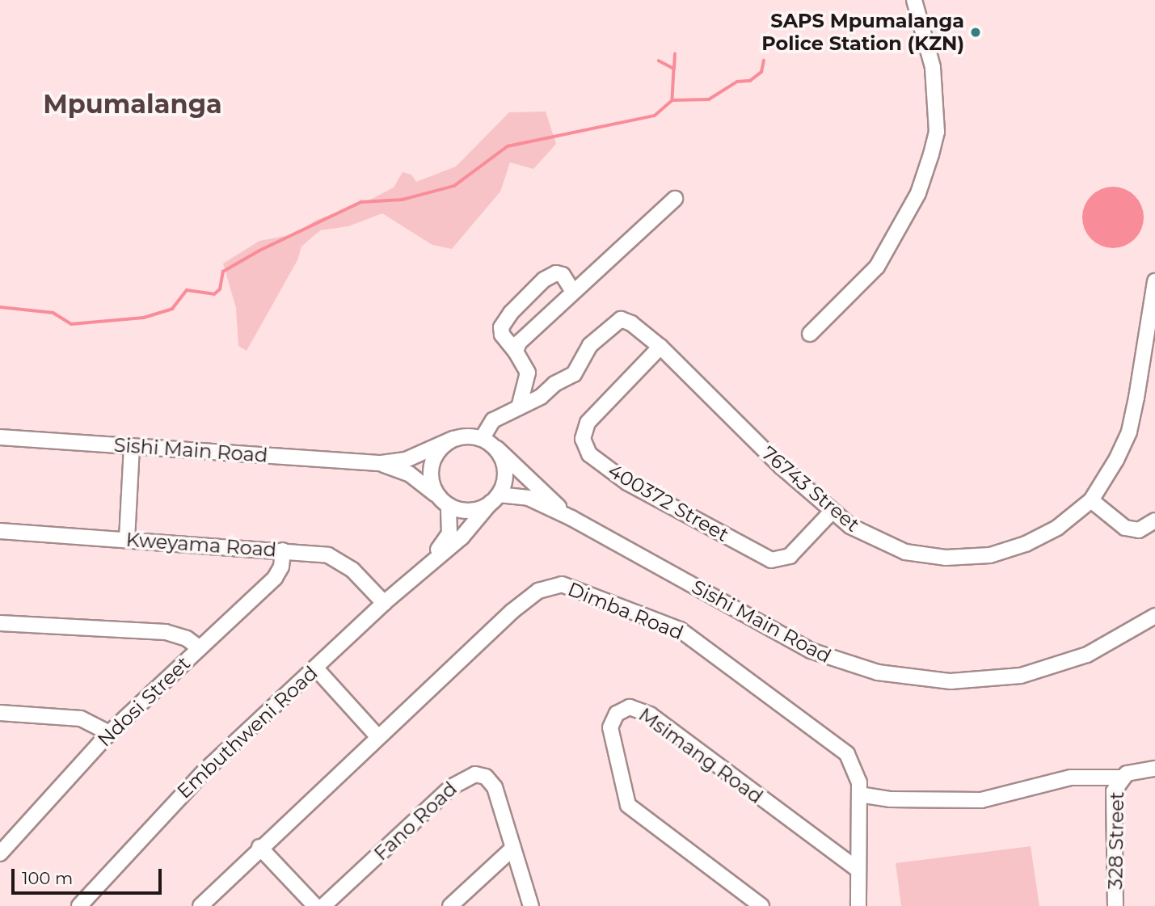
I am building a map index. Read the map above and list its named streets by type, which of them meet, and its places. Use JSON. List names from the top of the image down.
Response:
{
  "streets": {
    "street": [
      "Sishi Main Road",
      "76743 Street",
      "400372 Street",
      "Kweyama Road",
      "Dimba Road",
      "Ndosi Street",
      "Embuthweni Road",
      "Msimang Road",
      "Fano Road",
      "328 Street"
    ]
  },
  "crossings": [
    ["Sishi Main Road", "76743 Street"],
    ["Sishi Main Road", "Embuthweni Road"],
    ["76743 Street", "400372 Street"],
    ["76743 Street", "Embuthweni Road"],
    ["Kweyama Road", "Ndosi Street"],
    ["Kweyama Road", "Embuthweni Road"],
    ["Dimba Road", "Msimang Road"]
  ],
  "districts": ["Mpumalanga"],
  "places": ["SAPS Mpumalanga Police Station (KZN)"],
  "scale_bar": "100 m"
}
